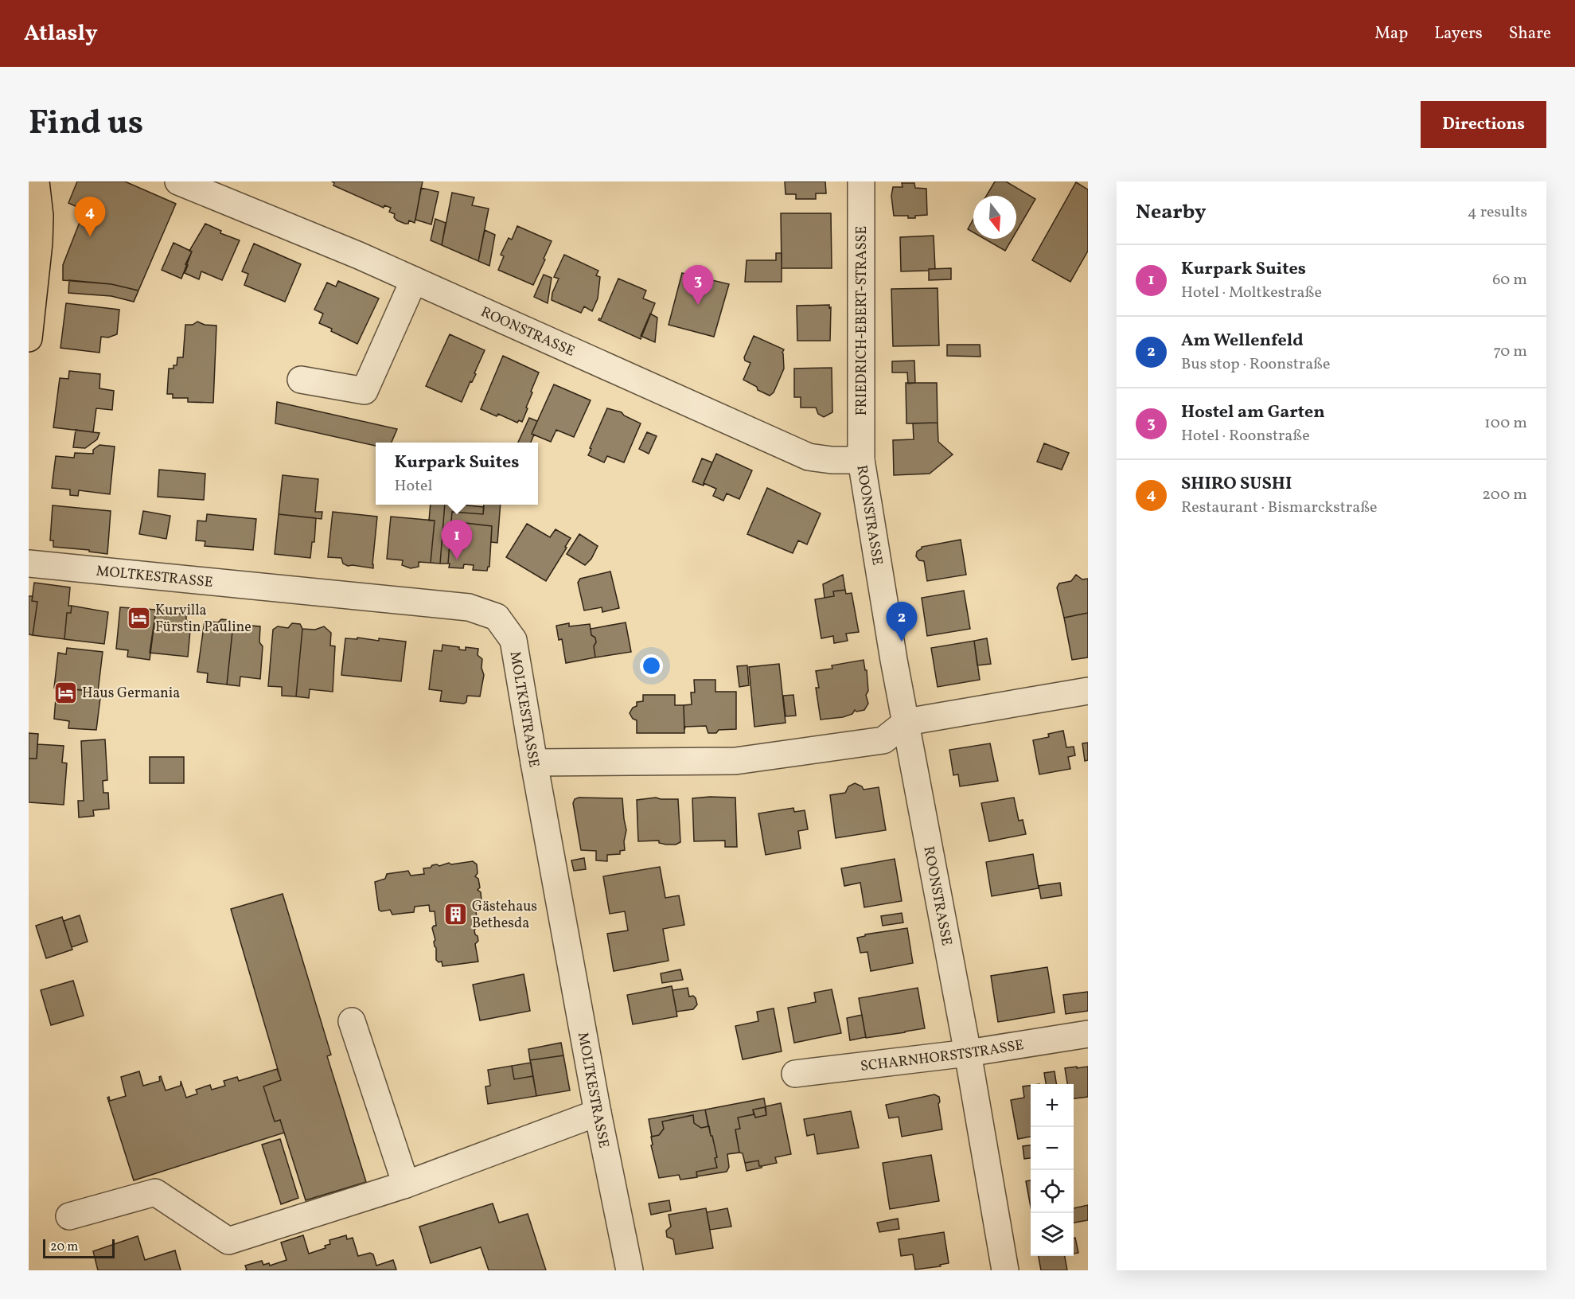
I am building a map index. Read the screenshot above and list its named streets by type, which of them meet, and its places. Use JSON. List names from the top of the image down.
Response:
{
  "streets": {
    "street": [
      "FRIEDRICH-EBERT-STRASSE",
      "ROONSTRASSE",
      "MOLTKESTRASSE",
      "SCHARNHORSTSTRASSE"
    ]
  },
  "crossings": [
    ["FRIEDRICH-EBERT-STRASSE", "ROONSTRASSE"],
    ["ROONSTRASSE", "SCHARNHORSTSTRASSE"]
  ],
  "places": {
    "hotel": ["Kurvilla Fürstin Pauline", "Haus Germania"],
    "building": ["Gästehaus Bethesda"]
  },
  "scale_bar": "20 m",
  "north": "bottom",
  "page": {
    "header": "Atlasly",
    "nav": ["Map", "Layers", "Share"],
    "title": "Find us",
    "buttons": "Directions",
    "heading": ["Nearby", "4 results"],
    "pins": [
      "4",
      "3",
      "1",
      "2"
    ],
    "list": [
      {
        "mark": "1",
        "name": "Kurpark Suites",
        "note": "Hotel · Moltkestraße",
        "value": "60 m"
      },
      {
        "mark": "2",
        "name": "Am Wellenfeld",
        "note": "Bus stop · Roonstraße",
        "value": "70 m"
      },
      {
        "mark": "3",
        "name": "Hostel am Garten",
        "note": "Hotel · Roonstraße",
        "value": "100 m"
      },
      {
        "mark": "4",
        "name": "SHIRO SUSHI",
        "note": "Restaurant · Bismarckstraße",
        "value": "200 m"
      }
    ],
    "popup": ["Kurpark Suites", "Hotel"],
    "map_buttons": ["+", "−"],
    "scale": "20 m"
  }
}
